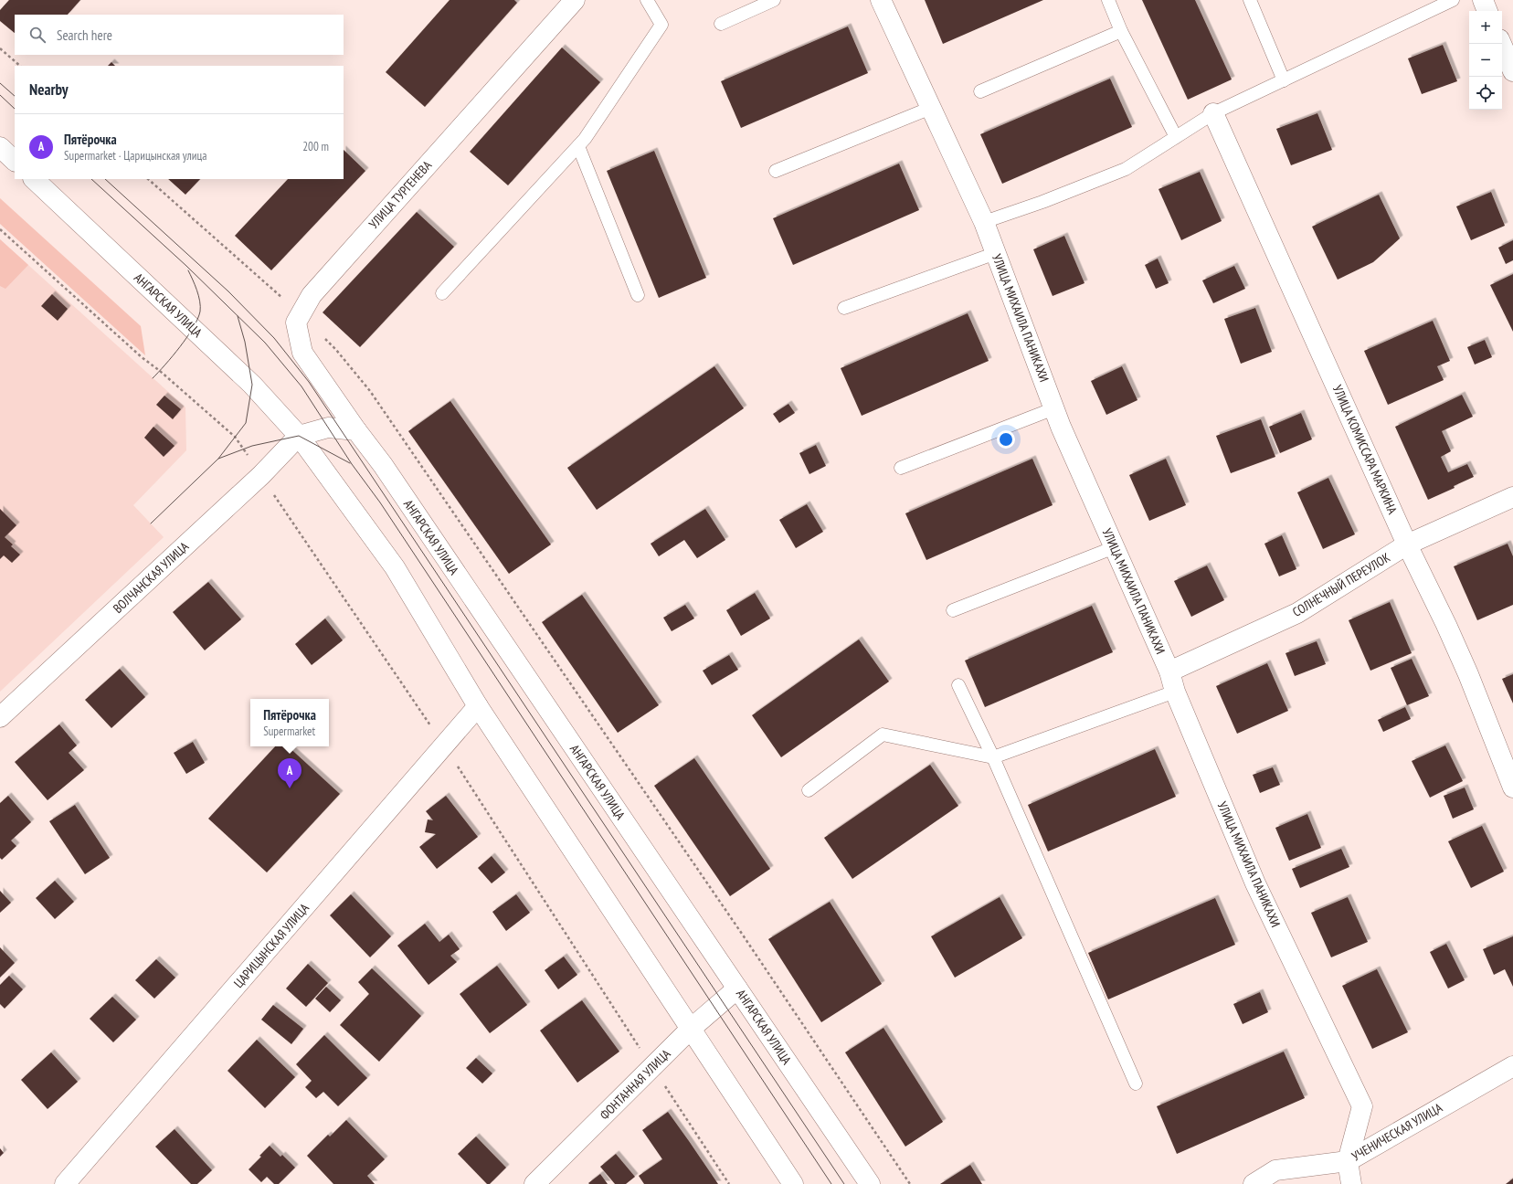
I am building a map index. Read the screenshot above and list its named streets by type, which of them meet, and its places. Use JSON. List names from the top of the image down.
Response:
{
  "streets": {
    "street": [
      "УЛИЦА ТУРГЕНЕВА",
      "АНГАРСКАЯ УЛИЦА",
      "УЛИЦА МИХАИЛА ПАНИКАХИ",
      "УЛИЦА КОМИССАРА МАРКИНА",
      "ВОЛЧАНСКАЯ УЛИЦА",
      "СОЛНЕЧНЫЙ ПЕРЕУЛОК",
      "ЦАРИЦЫНСКАЯ УЛИЦА",
      "ФОНТАННАЯ УЛИЦА",
      "УЧЕНИЧЕСКАЯ УЛИЦА"
    ]
  },
  "crossings": [
    ["УЛИЦА ТУРГЕНЕВА", "АНГАРСКАЯ УЛИЦА"],
    ["АНГАРСКАЯ УЛИЦА", "ВОЛЧАНСКАЯ УЛИЦА"],
    ["АНГАРСКАЯ УЛИЦА", "ЦАРИЦЫНСКАЯ УЛИЦА"],
    ["АНГАРСКАЯ УЛИЦА", "ФОНТАННАЯ УЛИЦА"],
    ["УЛИЦА МИХАИЛА ПАНИКАХИ", "СОЛНЕЧНЫЙ ПЕРЕУЛОК"],
    ["УЛИЦА МИХАИЛА ПАНИКАХИ", "УЧЕНИЧЕСКАЯ УЛИЦА"],
    ["УЛИЦА КОМИССАРА МАРКИНА", "СОЛНЕЧНЫЙ ПЕРЕУЛОК"]
  ],
  "page": {
    "map_buttons": ["+", "−"],
    "search": "Search here",
    "heading": "Nearby",
    "list": [
      {
        "mark": "A",
        "name": "Пятёрочка",
        "note": "Supermarket · Царицынская улица",
        "value": "200 m"
      }
    ],
    "popup": ["Пятёрочка", "Supermarket"],
    "pins": "A"
  }
}
